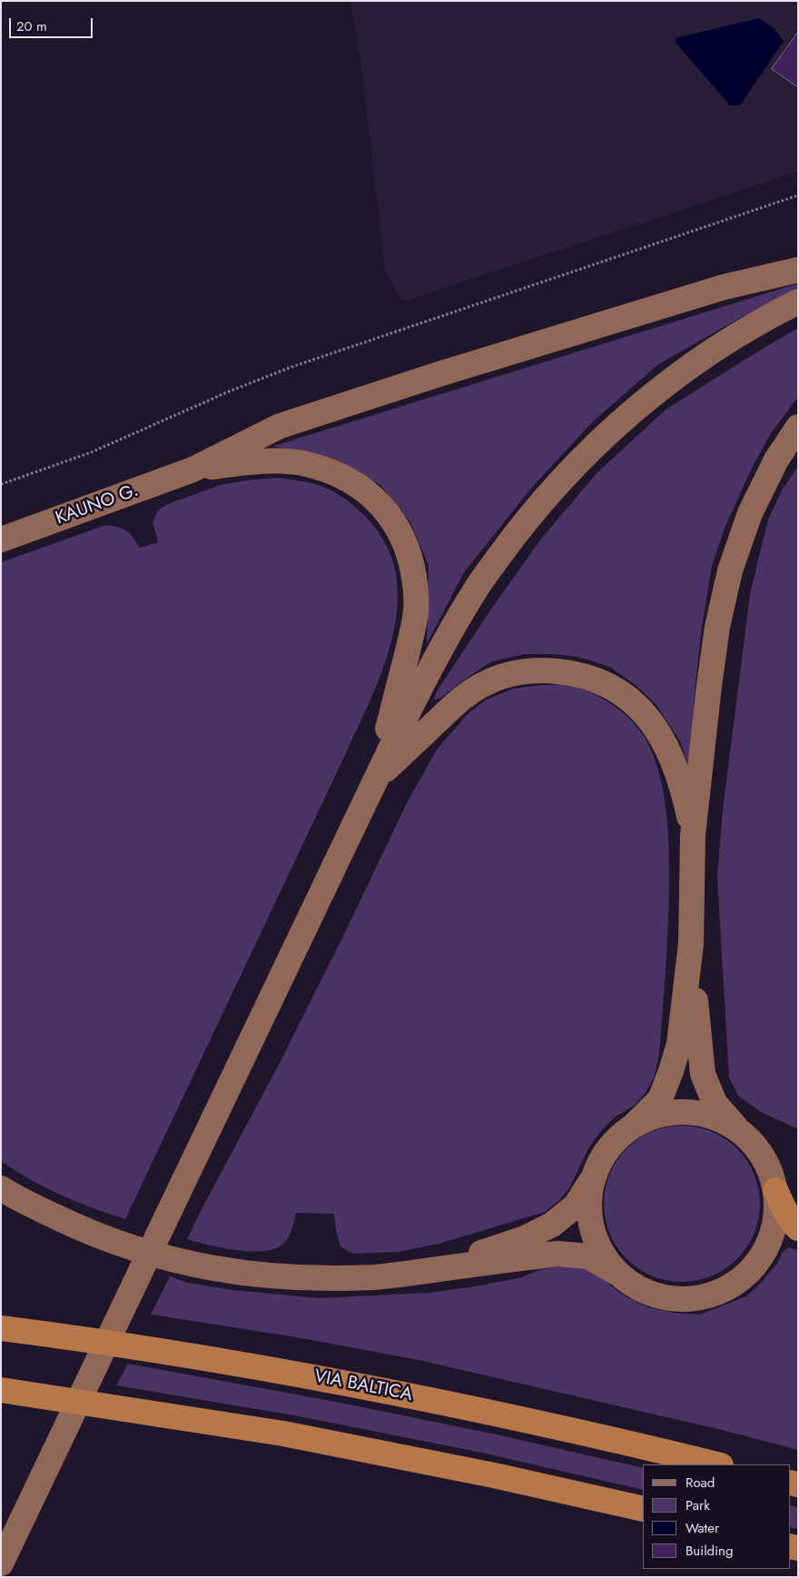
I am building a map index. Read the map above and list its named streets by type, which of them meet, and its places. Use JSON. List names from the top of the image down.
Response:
{
  "streets": {
    "highway": ["VIA BALTICA"],
    "main road": ["KAUNO G."]
  },
  "legend": [
    "Road",
    "Park",
    "Water",
    "Building"
  ],
  "scale_bar": "20 m"
}
